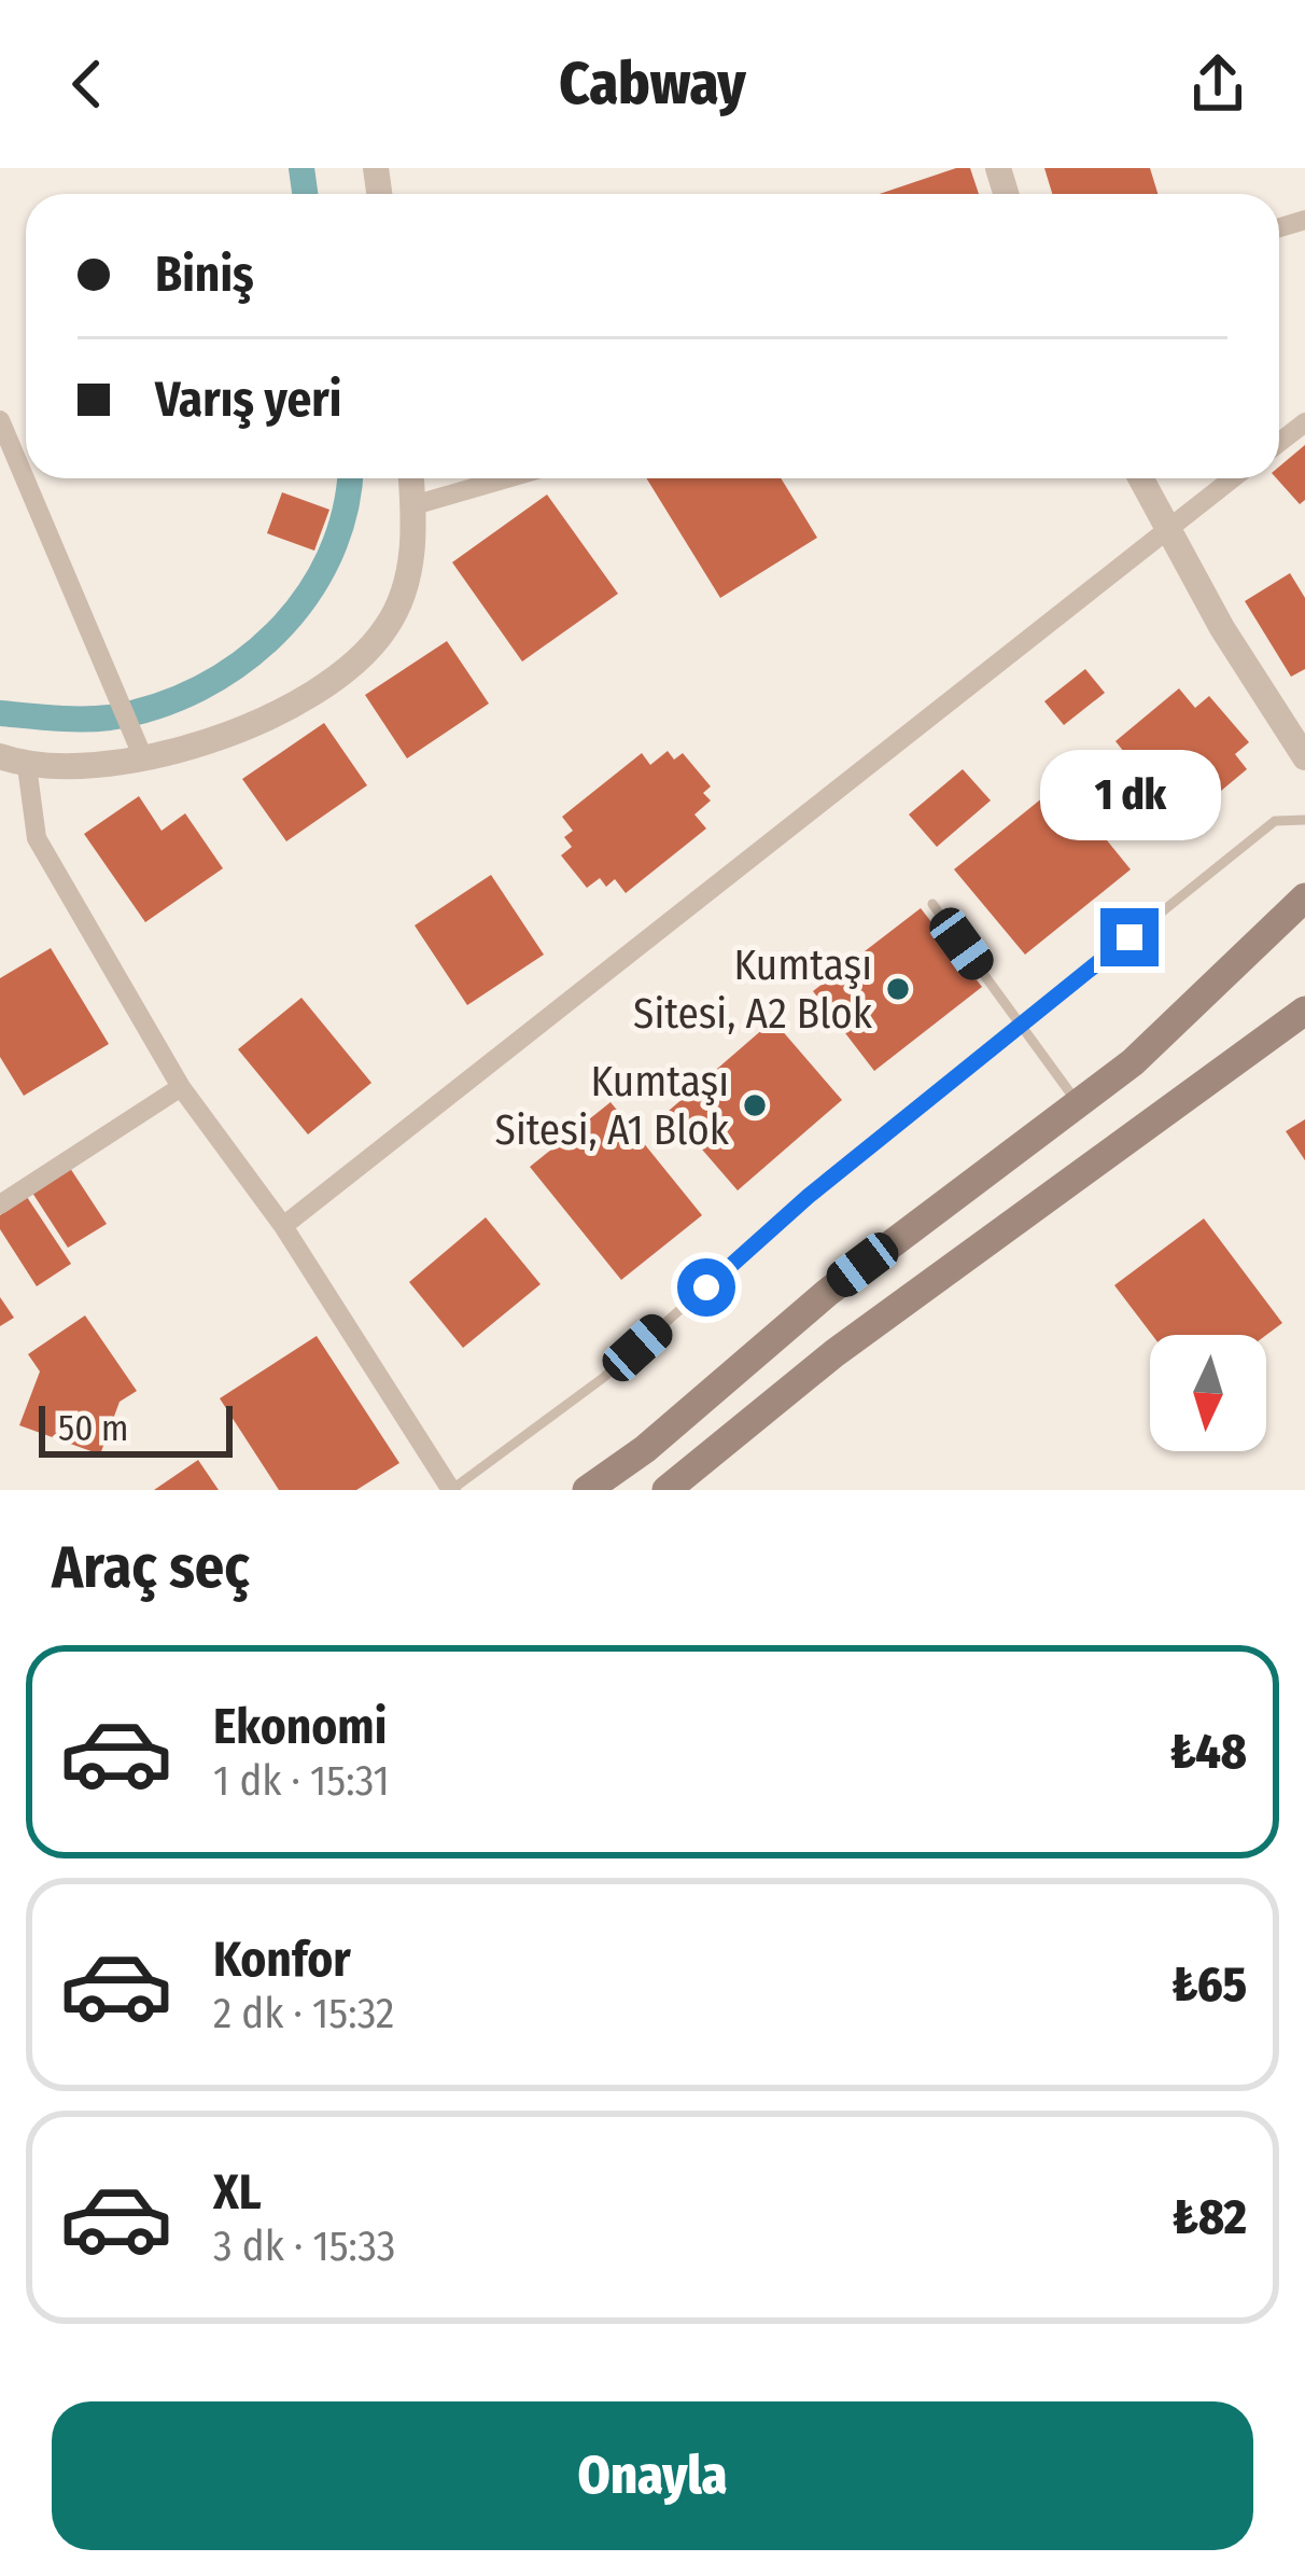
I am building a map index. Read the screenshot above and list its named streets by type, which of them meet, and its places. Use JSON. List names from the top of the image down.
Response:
{
  "places": ["Kumtaşı Sitesi, A2 Blok", "Kumtaşı Sitesi, A1 Blok"],
  "scale_bar": "50 m",
  "north": "bottom",
  "page": {
    "header": "Cabway",
    "banner": ["Biniş", "Varış yeri"],
    "bubble": "1 dk",
    "scale": "50 m",
    "heading": "Araç seç",
    "list": [
      {
        "name": "Ekonomi",
        "note": "1 dk · 15:31",
        "value": "₺48"
      },
      {
        "name": "Konfor",
        "note": "2 dk · 15:32",
        "value": "₺65"
      },
      {
        "name": "XL",
        "note": "3 dk · 15:33",
        "value": "₺82"
      }
    ],
    "buttons": "Onayla"
  }
}
